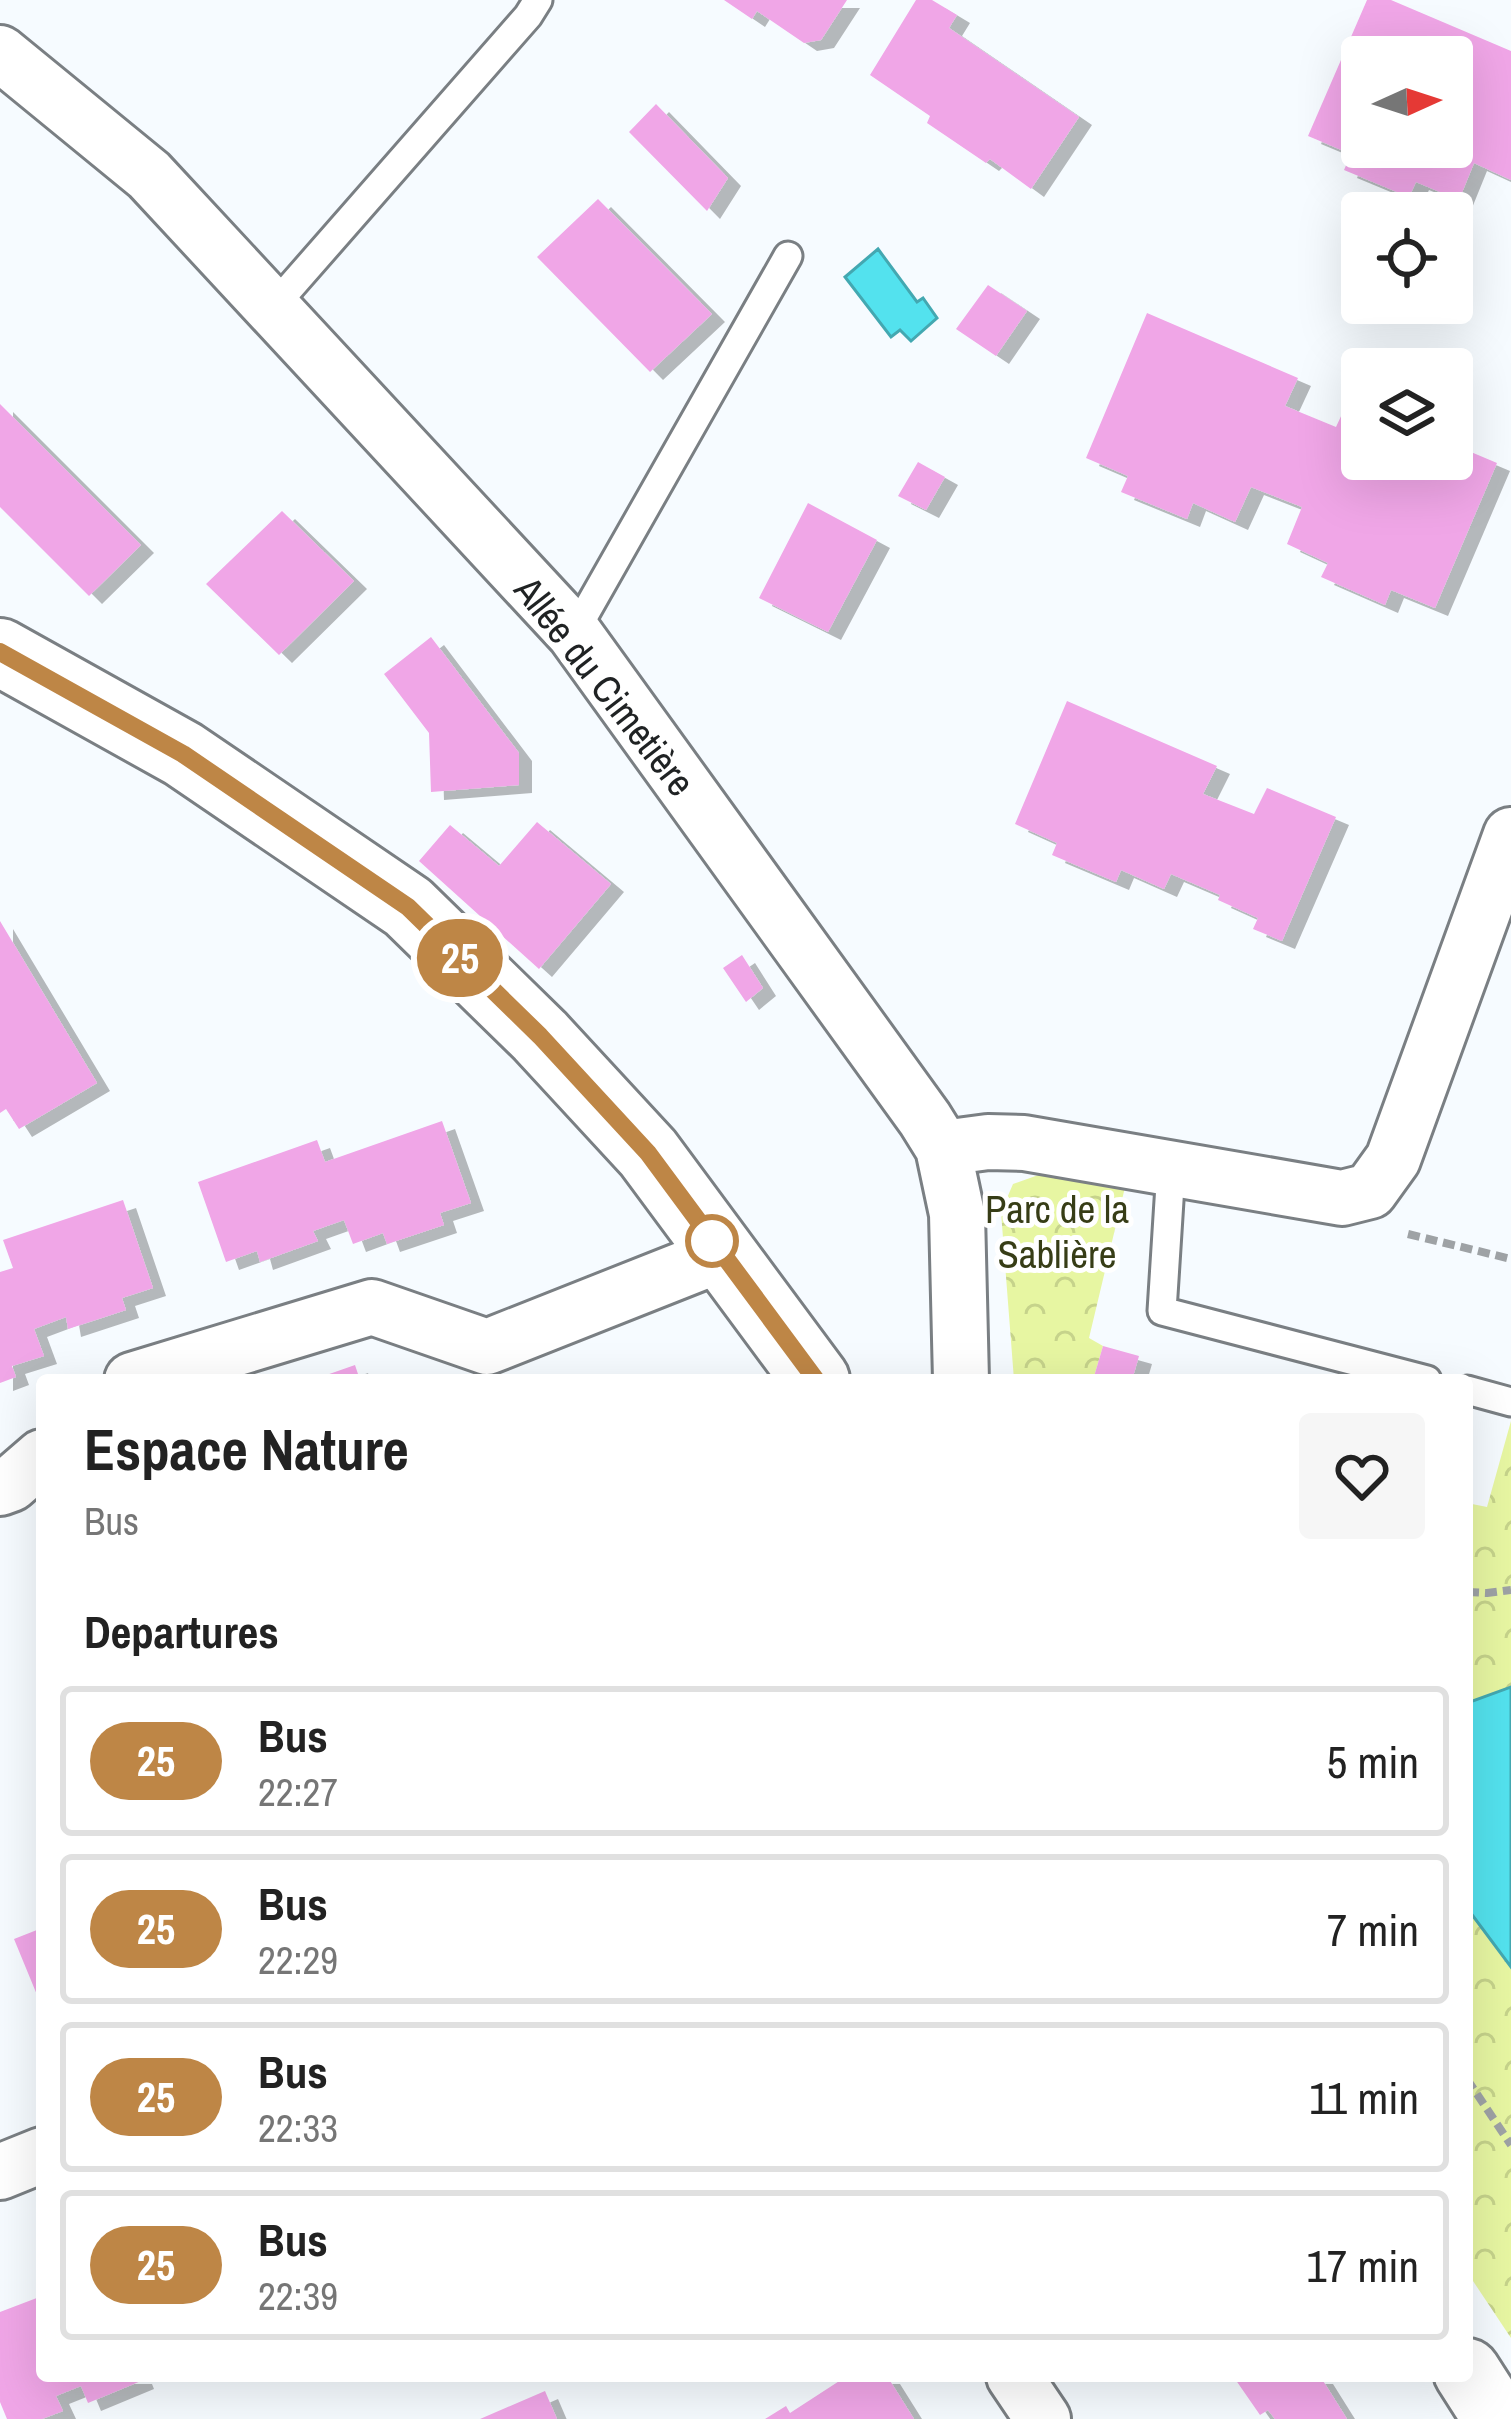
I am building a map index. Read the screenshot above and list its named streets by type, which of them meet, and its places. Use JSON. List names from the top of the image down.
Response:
{
  "streets": {
    "street": ["Allée du Cimetière"]
  },
  "parks": ["Parc de la Sablière"],
  "lines": ["bus line 25"],
  "north": "right",
  "page": {
    "on_map": "25",
    "heading": [
      ["Espace Nature", "Bus"],
      "Departures"
    ],
    "list": [
      {
        "mark": "25",
        "name": "Bus",
        "note": "22:27",
        "value": "5 min"
      },
      {
        "mark": "25",
        "name": "Bus",
        "note": "22:29",
        "value": "7 min"
      },
      {
        "mark": "25",
        "name": "Bus",
        "note": "22:33",
        "value": "11 min"
      },
      {
        "mark": "25",
        "name": "Bus",
        "note": "22:39",
        "value": "17 min"
      }
    ]
  }
}
